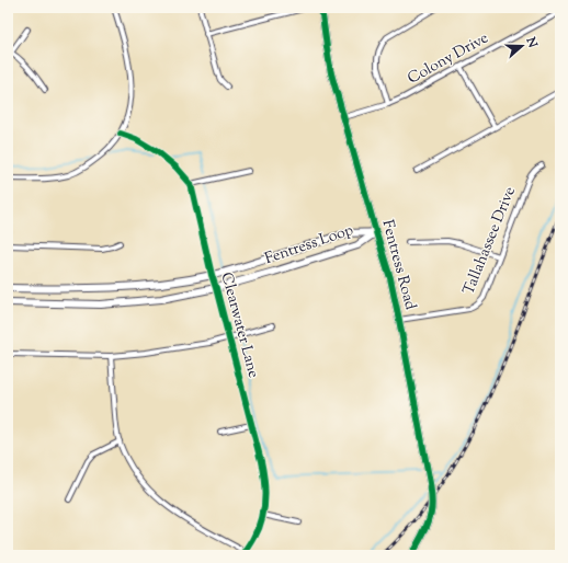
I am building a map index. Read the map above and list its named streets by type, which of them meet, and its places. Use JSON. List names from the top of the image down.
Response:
{
  "streets": {
    "street": [
      "Colony Drive",
      "Tallahassee Drive",
      "Fentress Loop",
      "Fentress Road",
      "Clearwater Lane"
    ]
  },
  "crossings": [
    ["Colony Drive", "Fentress Road"],
    ["Tallahassee Drive", "Fentress Road"],
    ["Fentress Loop", "Fentress Road"],
    ["Fentress Loop", "Clearwater Lane"]
  ],
  "north": "right"
}
